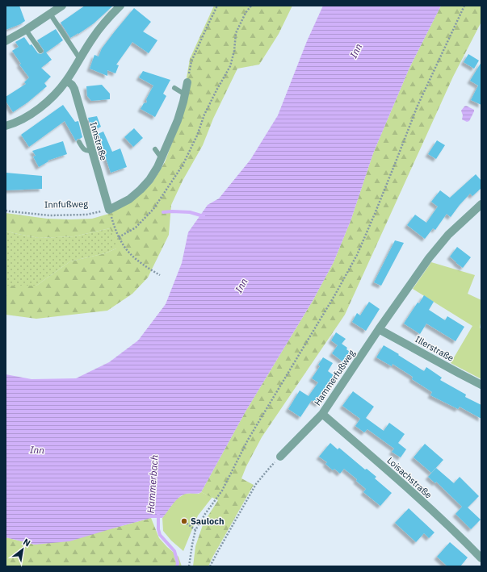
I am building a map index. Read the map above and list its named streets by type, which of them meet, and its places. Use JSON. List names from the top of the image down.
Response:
{
  "streets": {
    "street": [
      "Innstraße",
      "Illerstraße",
      "Hammerfußweg",
      "Loisachstraße"
    ],
    "path": ["Innfußweg"]
  },
  "crossings": [
    ["Innstraße", "Innfußweg"],
    ["Illerstraße", "Hammerfußweg"],
    ["Hammerfußweg", "Loisachstraße"]
  ],
  "water": ["Inn", "Hammerbach"],
  "places": ["Sauloch"],
  "north": "top right"
}
